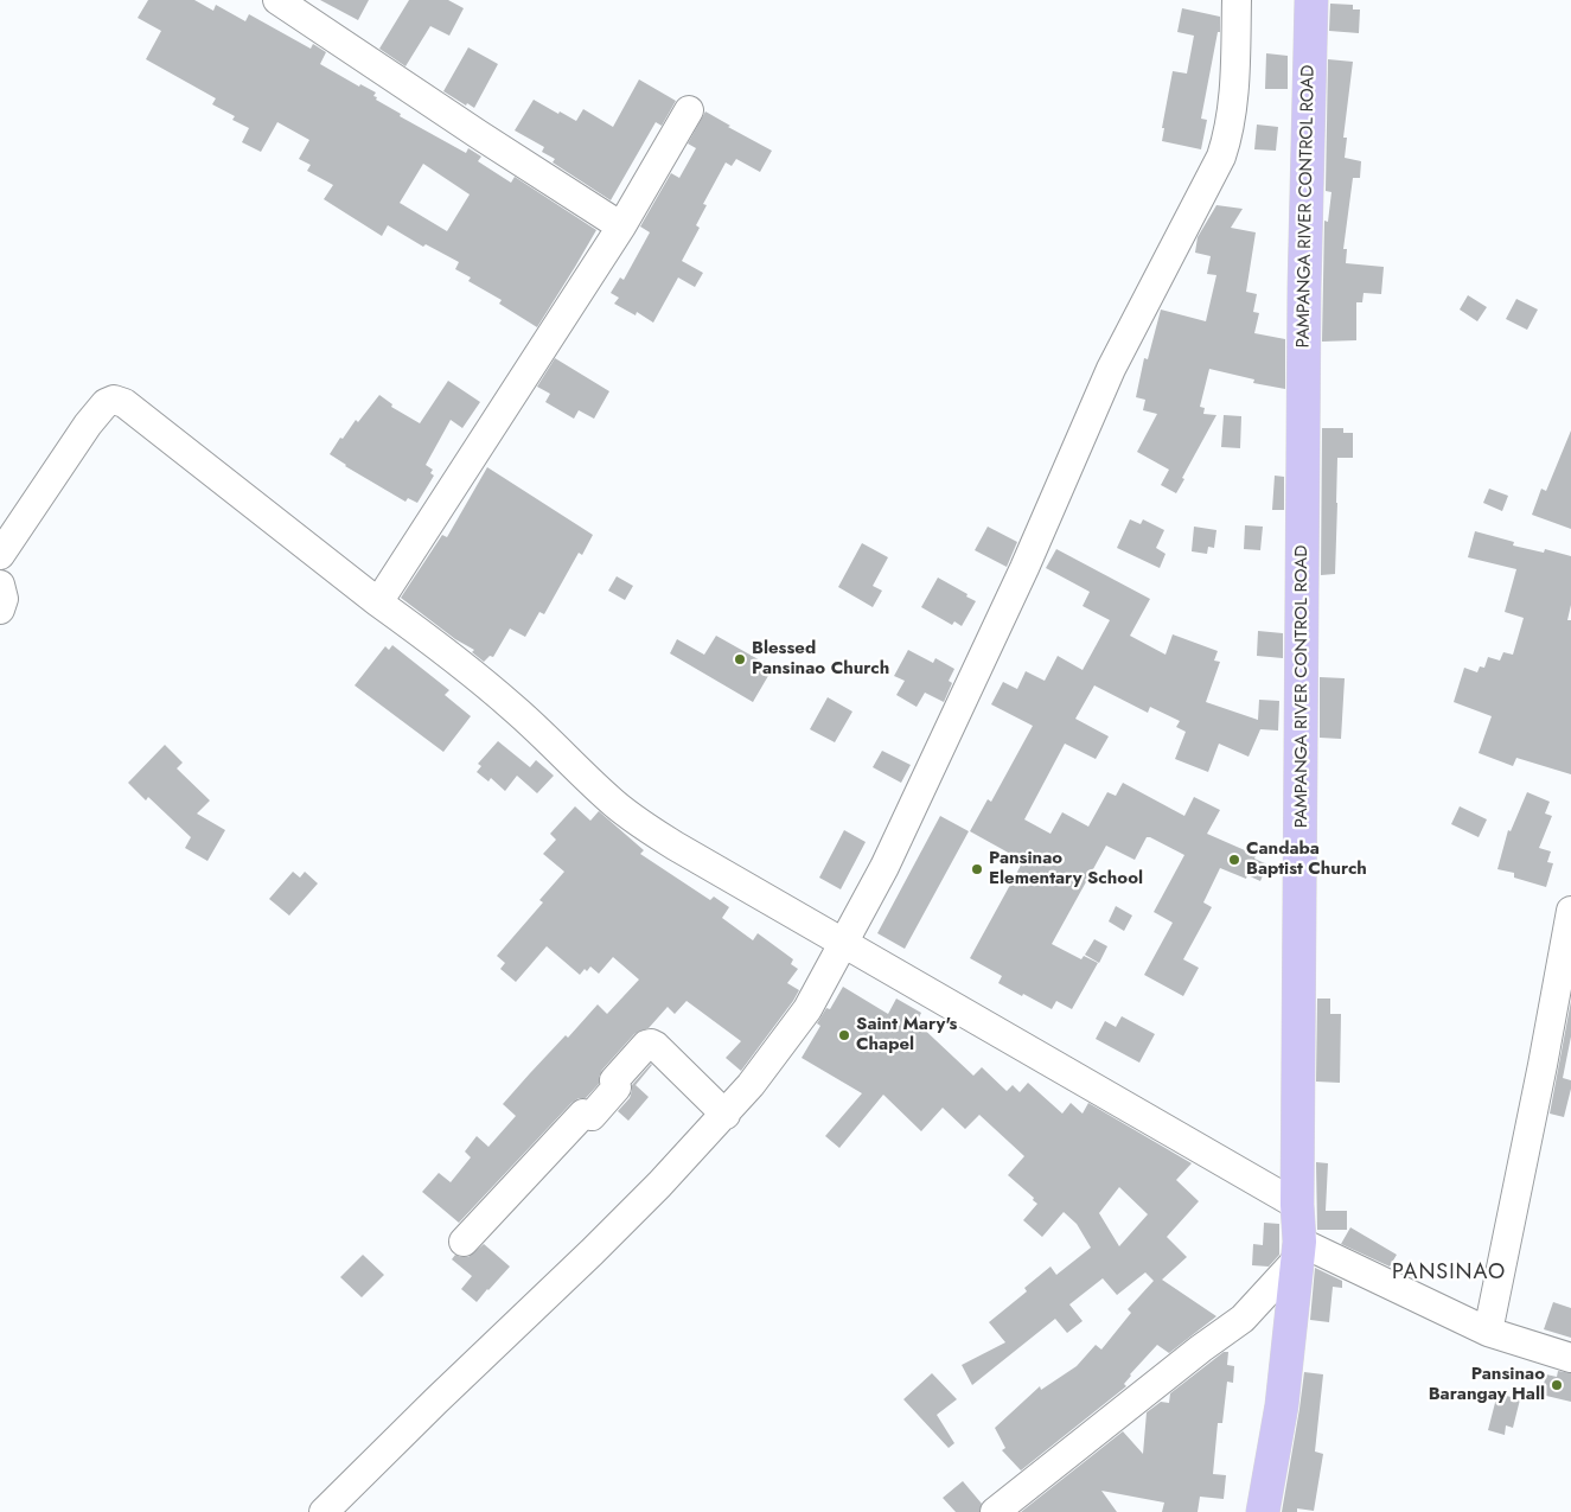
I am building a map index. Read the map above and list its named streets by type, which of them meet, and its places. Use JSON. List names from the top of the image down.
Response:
{
  "streets": {
    "main road": ["PAMPANGA RIVER CONTROL ROAD"]
  },
  "districts": ["PANSINAO"],
  "places": [
    "Blessed Pansinao Church",
    "Candaba Baptist Church",
    "Pansinao Elementary School",
    "Saint Mary's Chapel",
    "Pansinao Barangay Hall"
  ]
}
